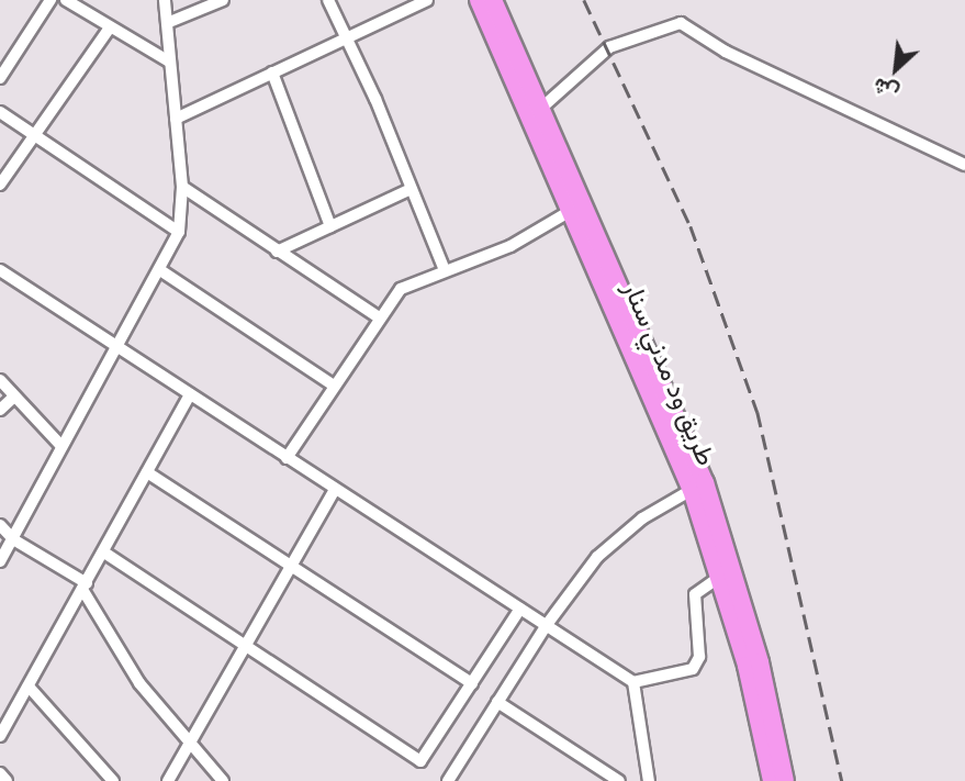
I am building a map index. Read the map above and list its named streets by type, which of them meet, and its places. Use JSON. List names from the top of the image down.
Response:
{
  "streets": {
    "highway": ["طريق ود مدني سنار"]
  },
  "north": "bottom left"
}
